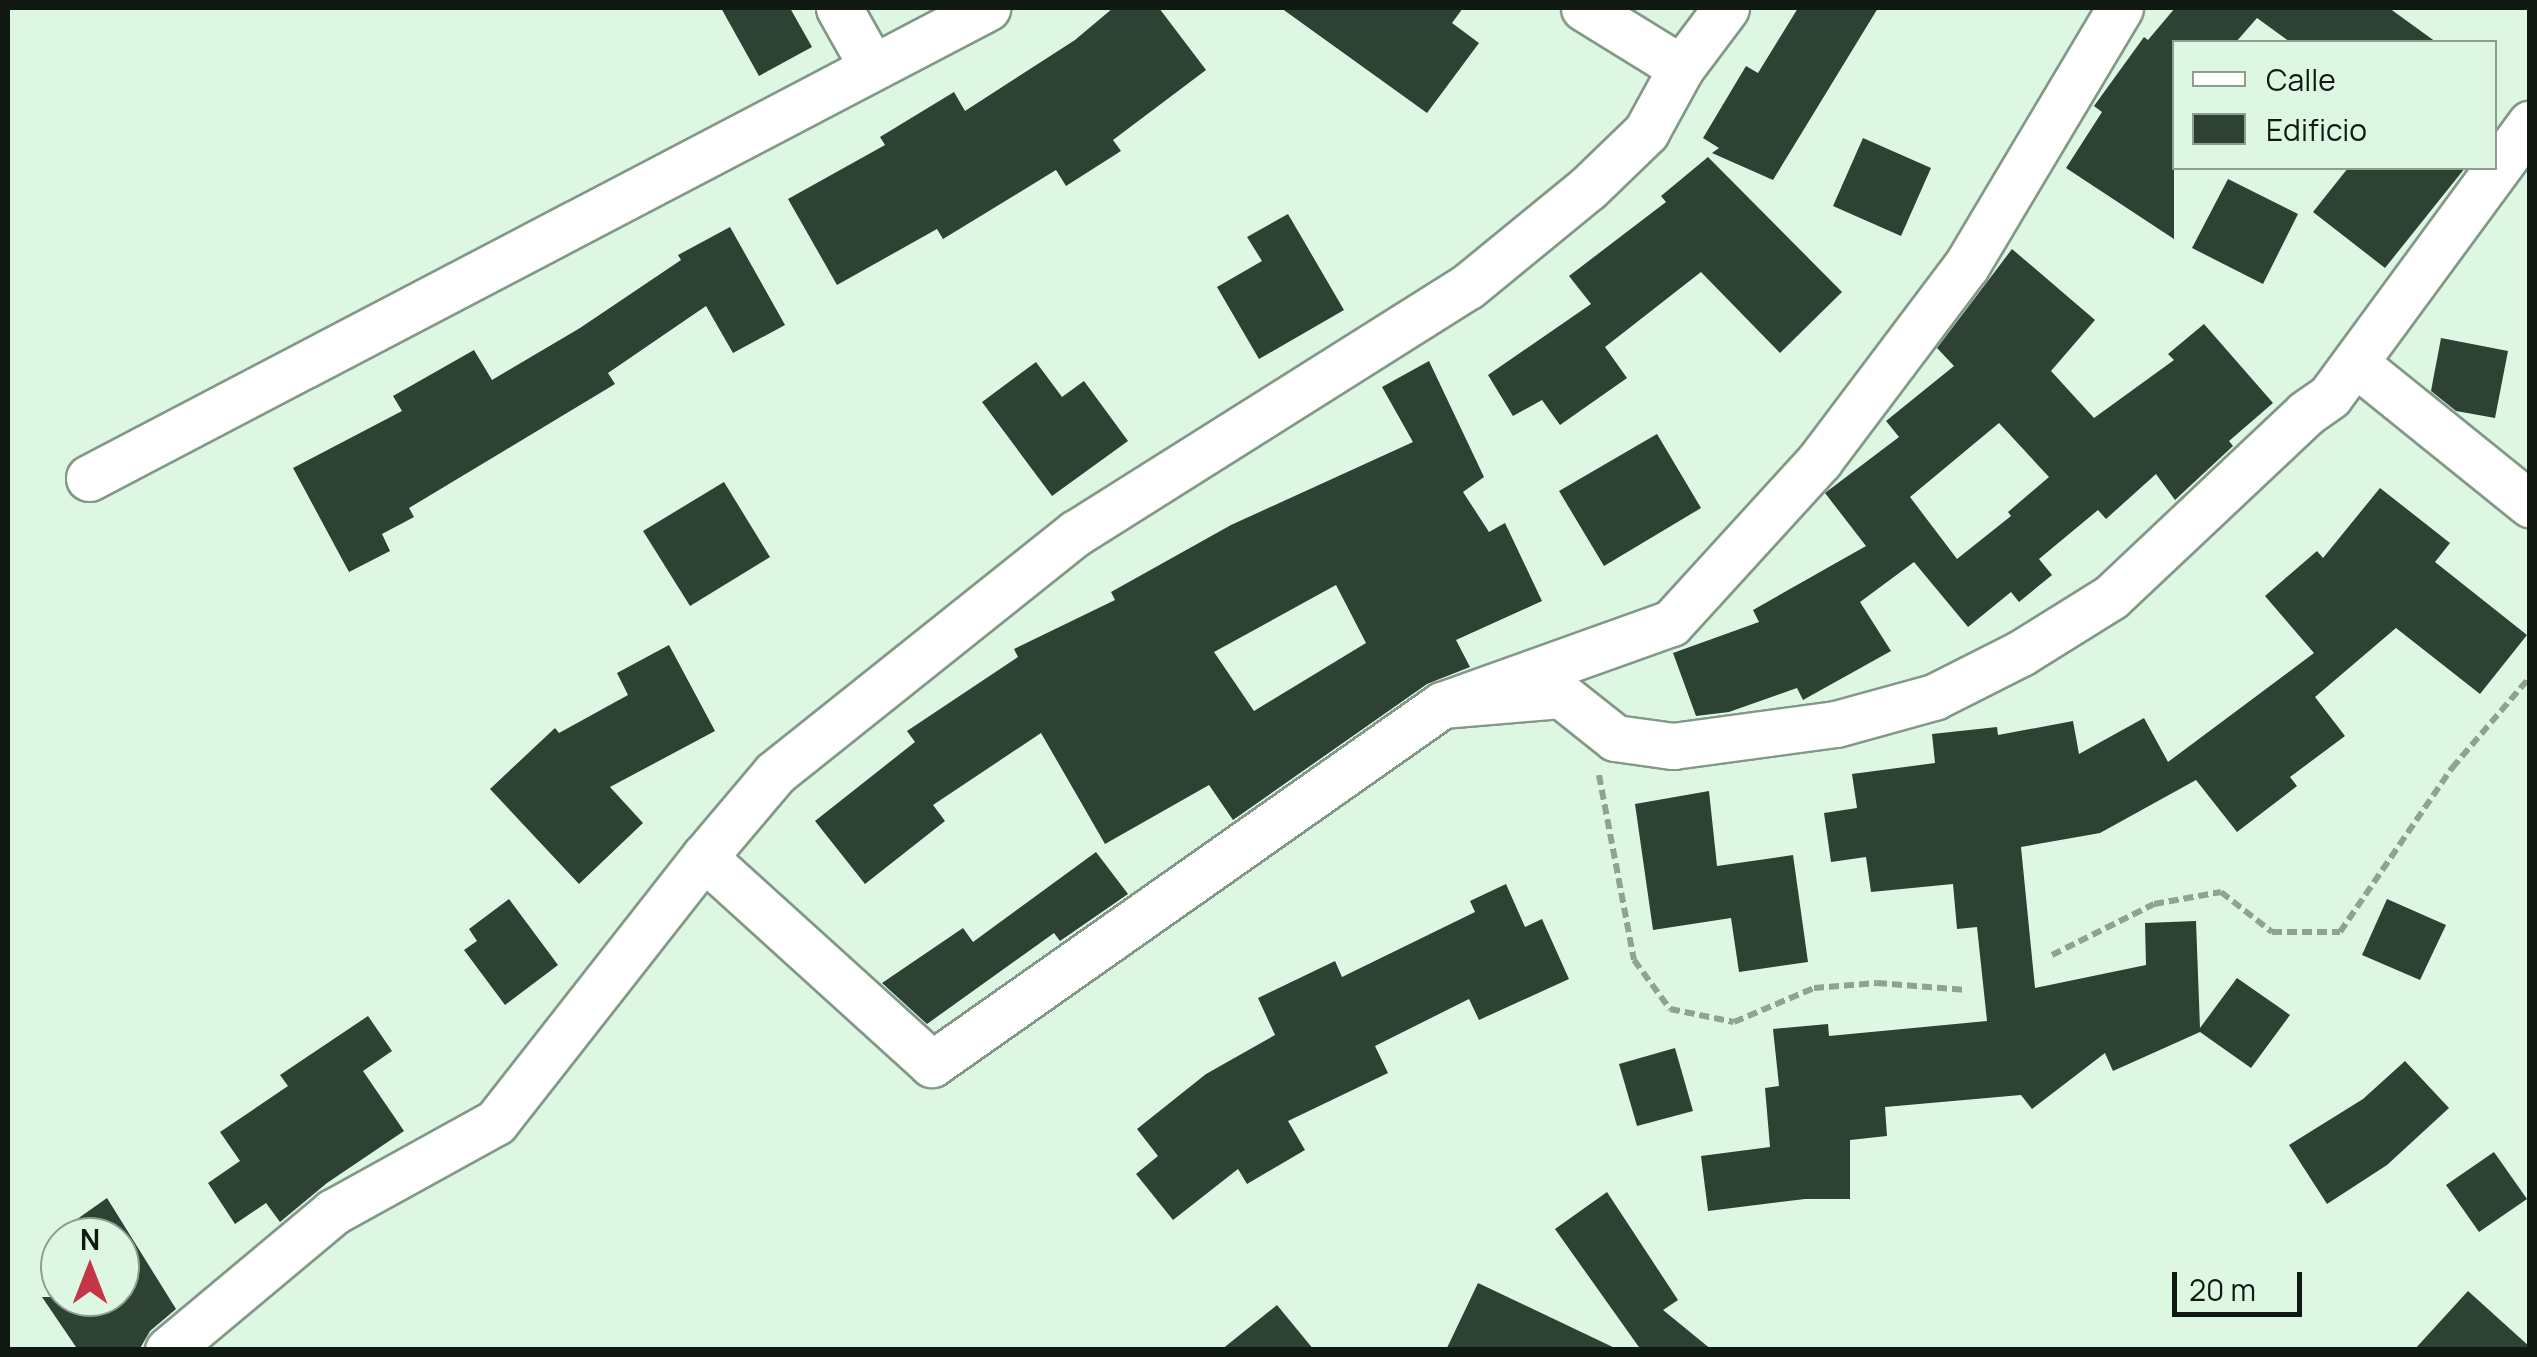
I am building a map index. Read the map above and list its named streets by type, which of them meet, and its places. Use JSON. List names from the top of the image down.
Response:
{
  "legend": ["Calle", "Edificio"],
  "scale_bar": "20 m",
  "north": "top"
}
